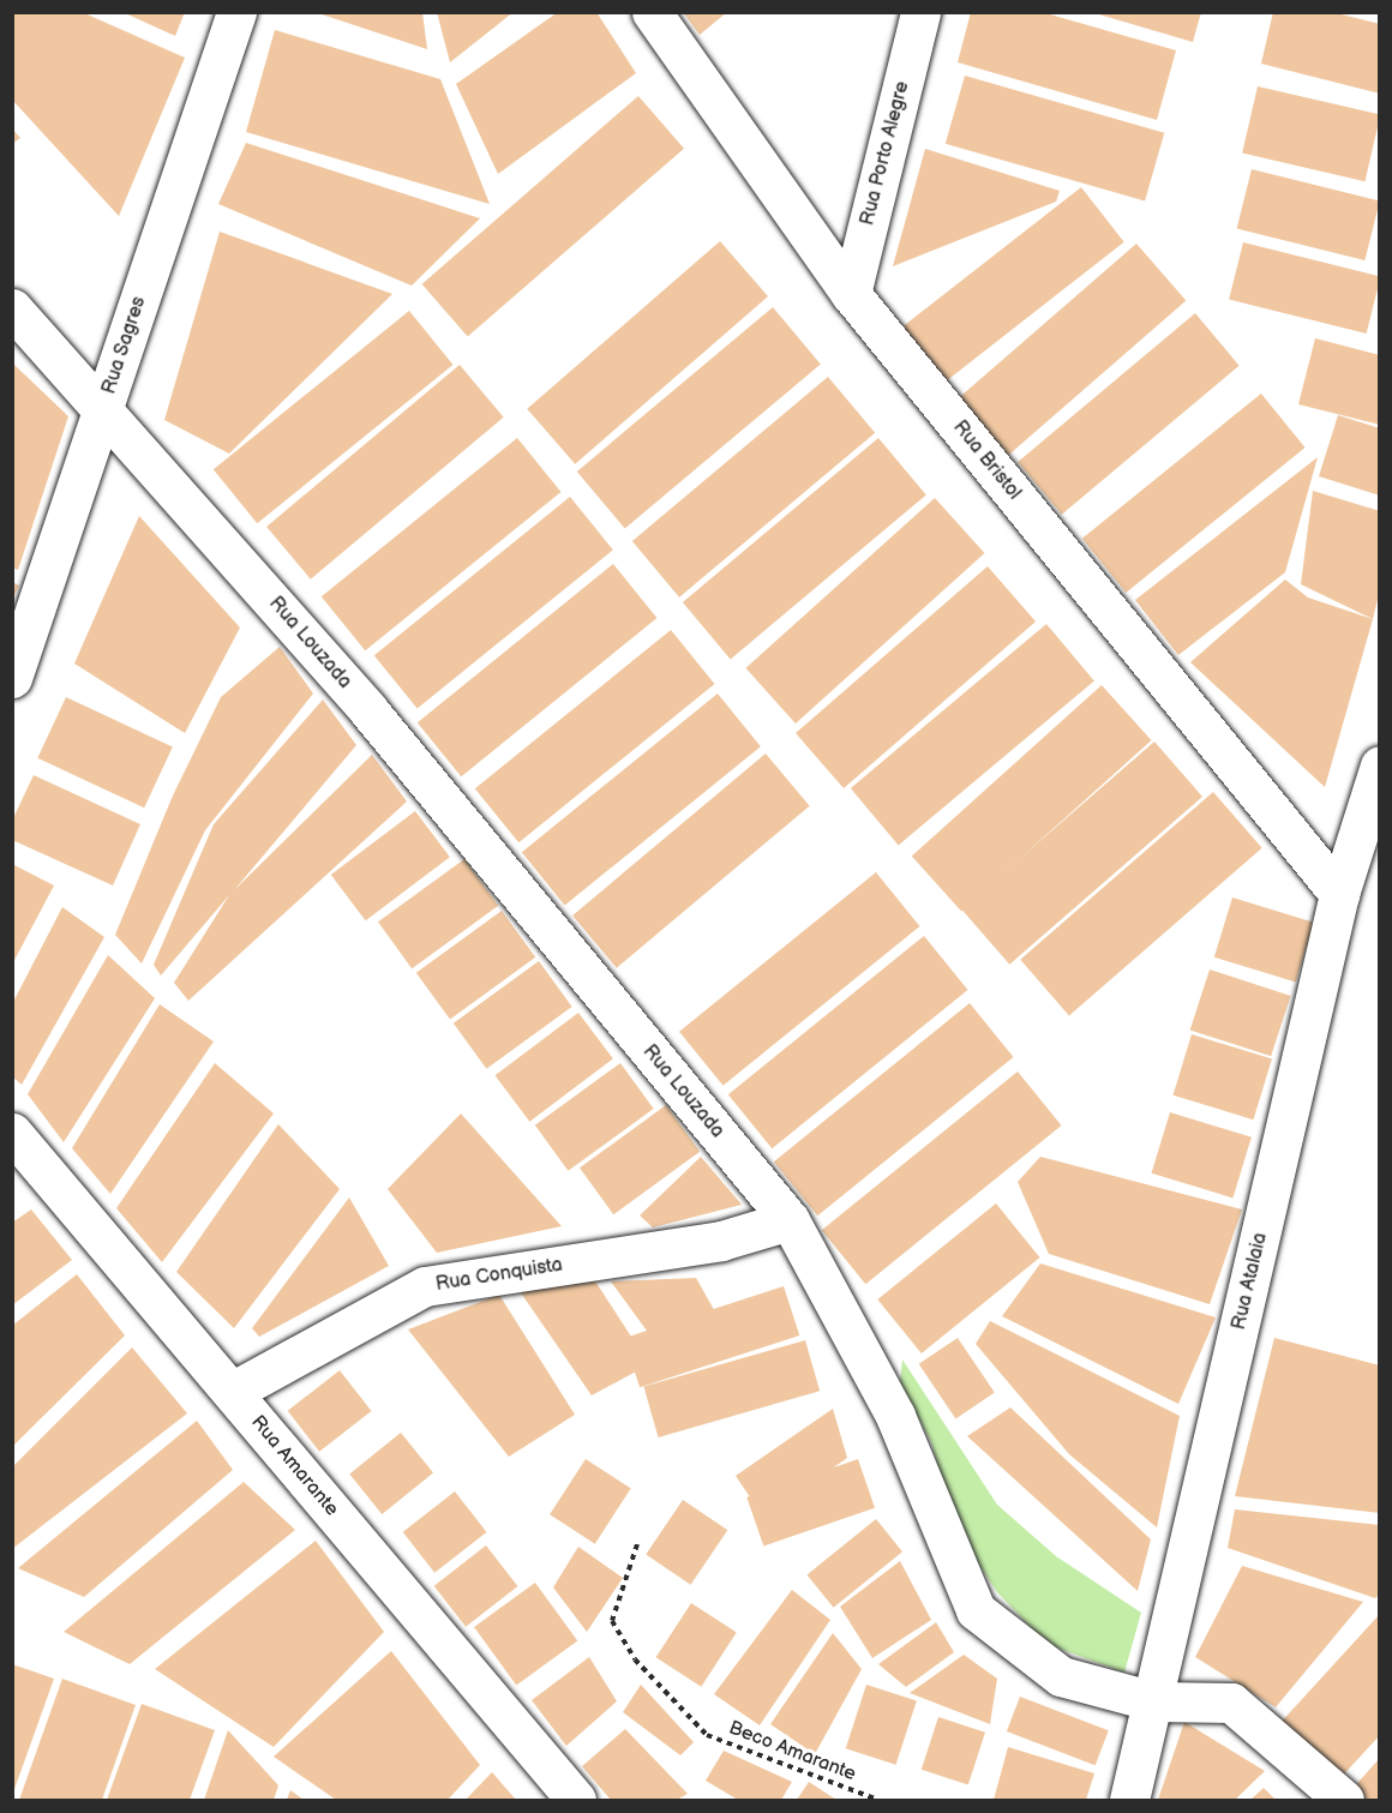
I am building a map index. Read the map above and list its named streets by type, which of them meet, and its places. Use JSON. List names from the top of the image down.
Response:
{
  "streets": {
    "street": [
      "Rua Porto Alegre",
      "Rua Sagres",
      "Rua Bristol",
      "Rua Louzada",
      "Rua Conquista",
      "Rua Atalaia",
      "Rua Amarante"
    ],
    "path": ["Beco Amarante"]
  },
  "crossings": [
    ["Rua Porto Alegre", "Rua Bristol"],
    ["Rua Sagres", "Rua Louzada"],
    ["Rua Bristol", "Rua Atalaia"],
    ["Rua Louzada", "Rua Conquista"],
    ["Rua Louzada", "Rua Atalaia"],
    ["Rua Conquista", "Rua Amarante"]
  ]
}
